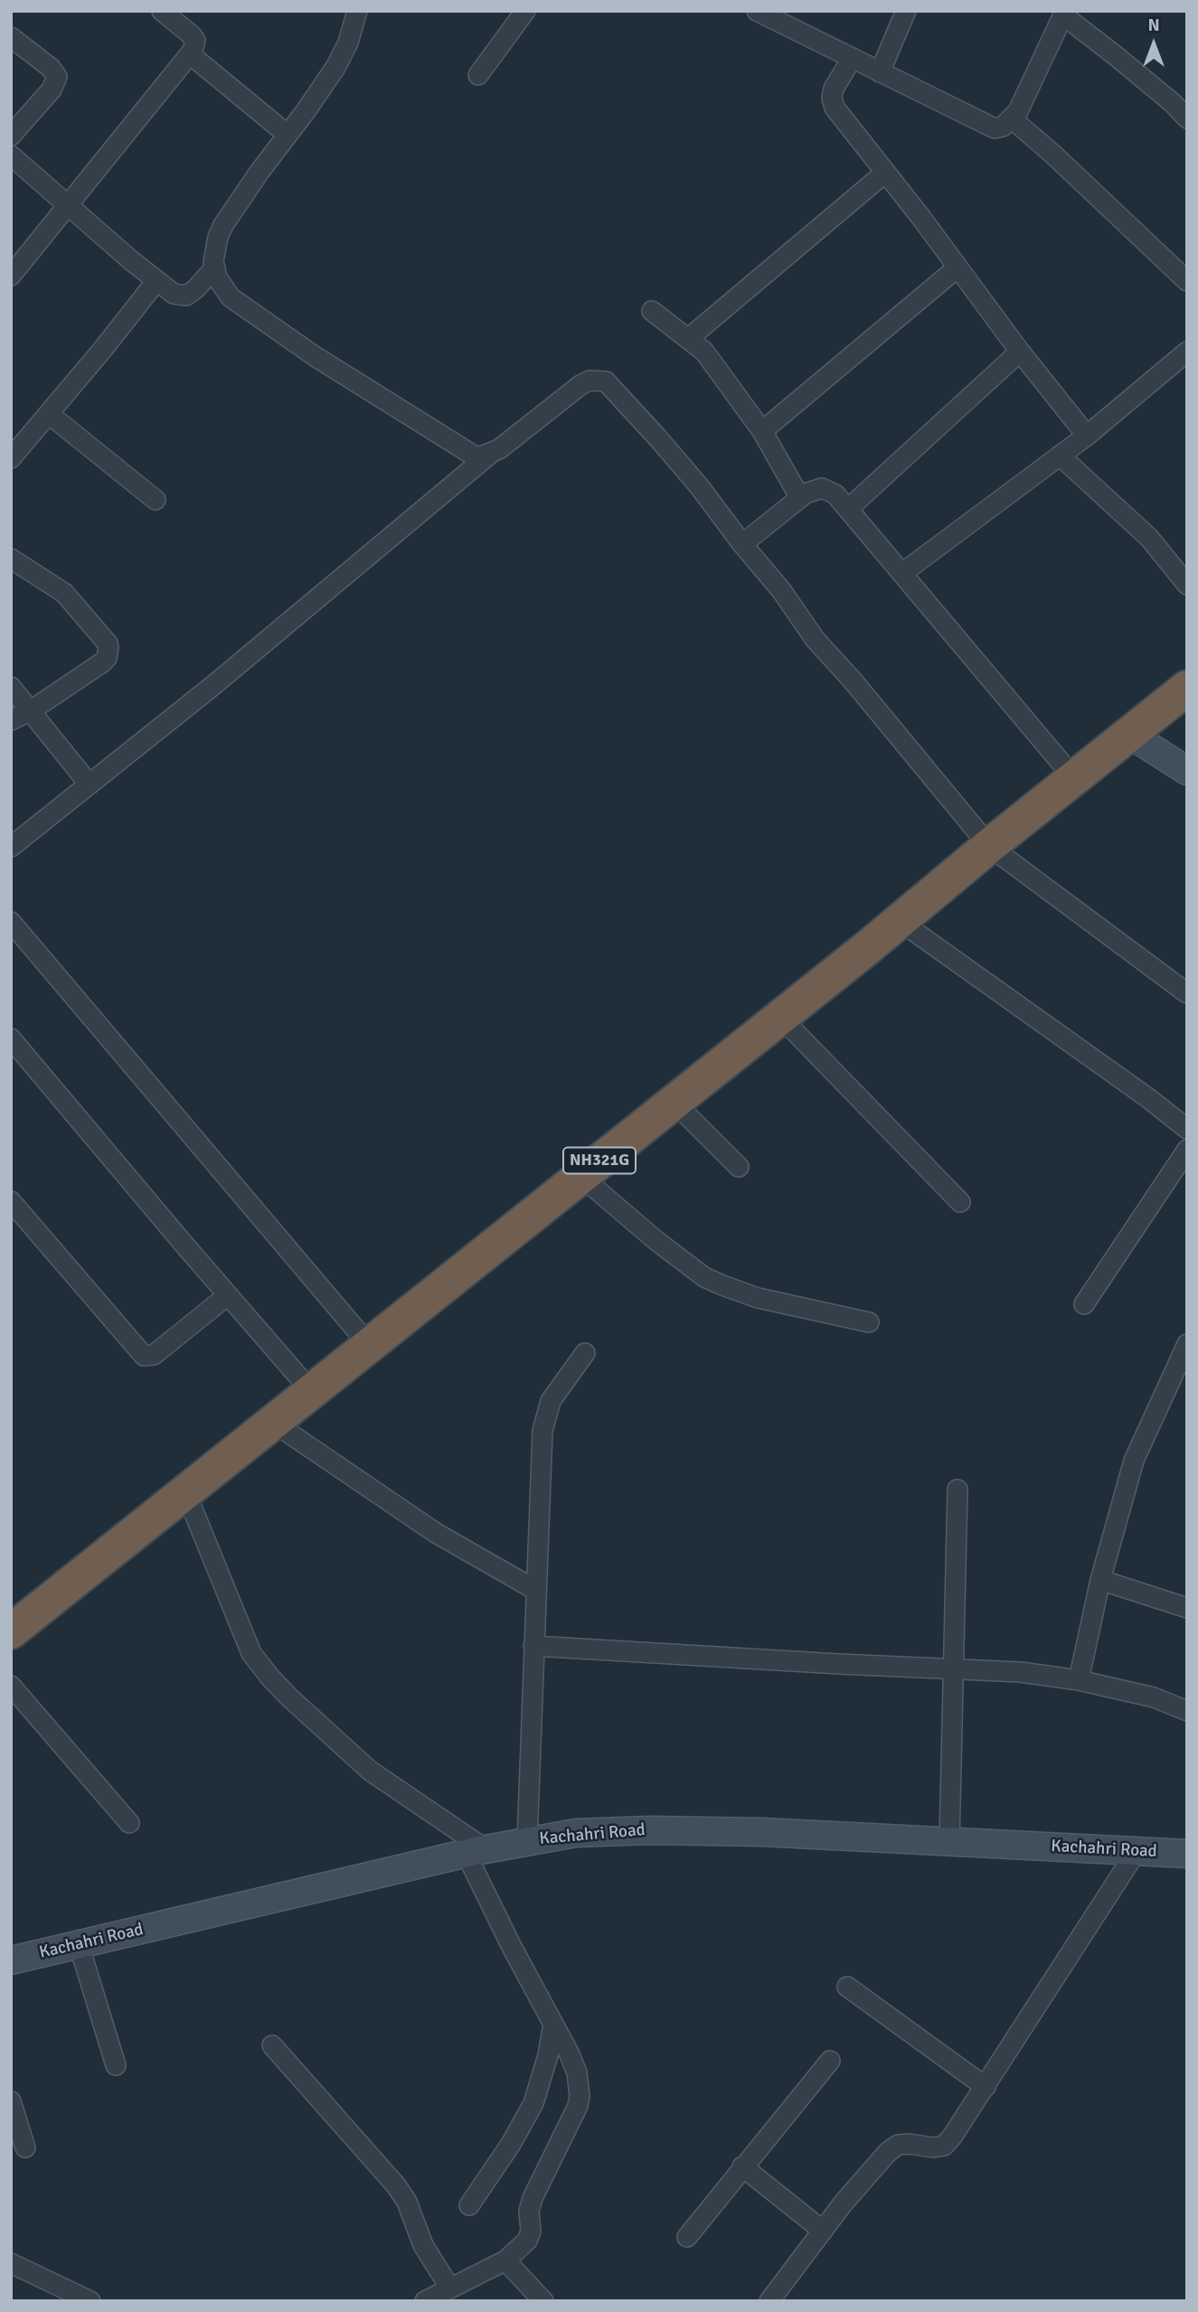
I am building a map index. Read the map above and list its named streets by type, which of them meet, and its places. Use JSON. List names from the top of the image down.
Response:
{
  "streets": {
    "highway": ["NH321G"],
    "main road": ["Kachahri Road"]
  },
  "north": "top"
}
